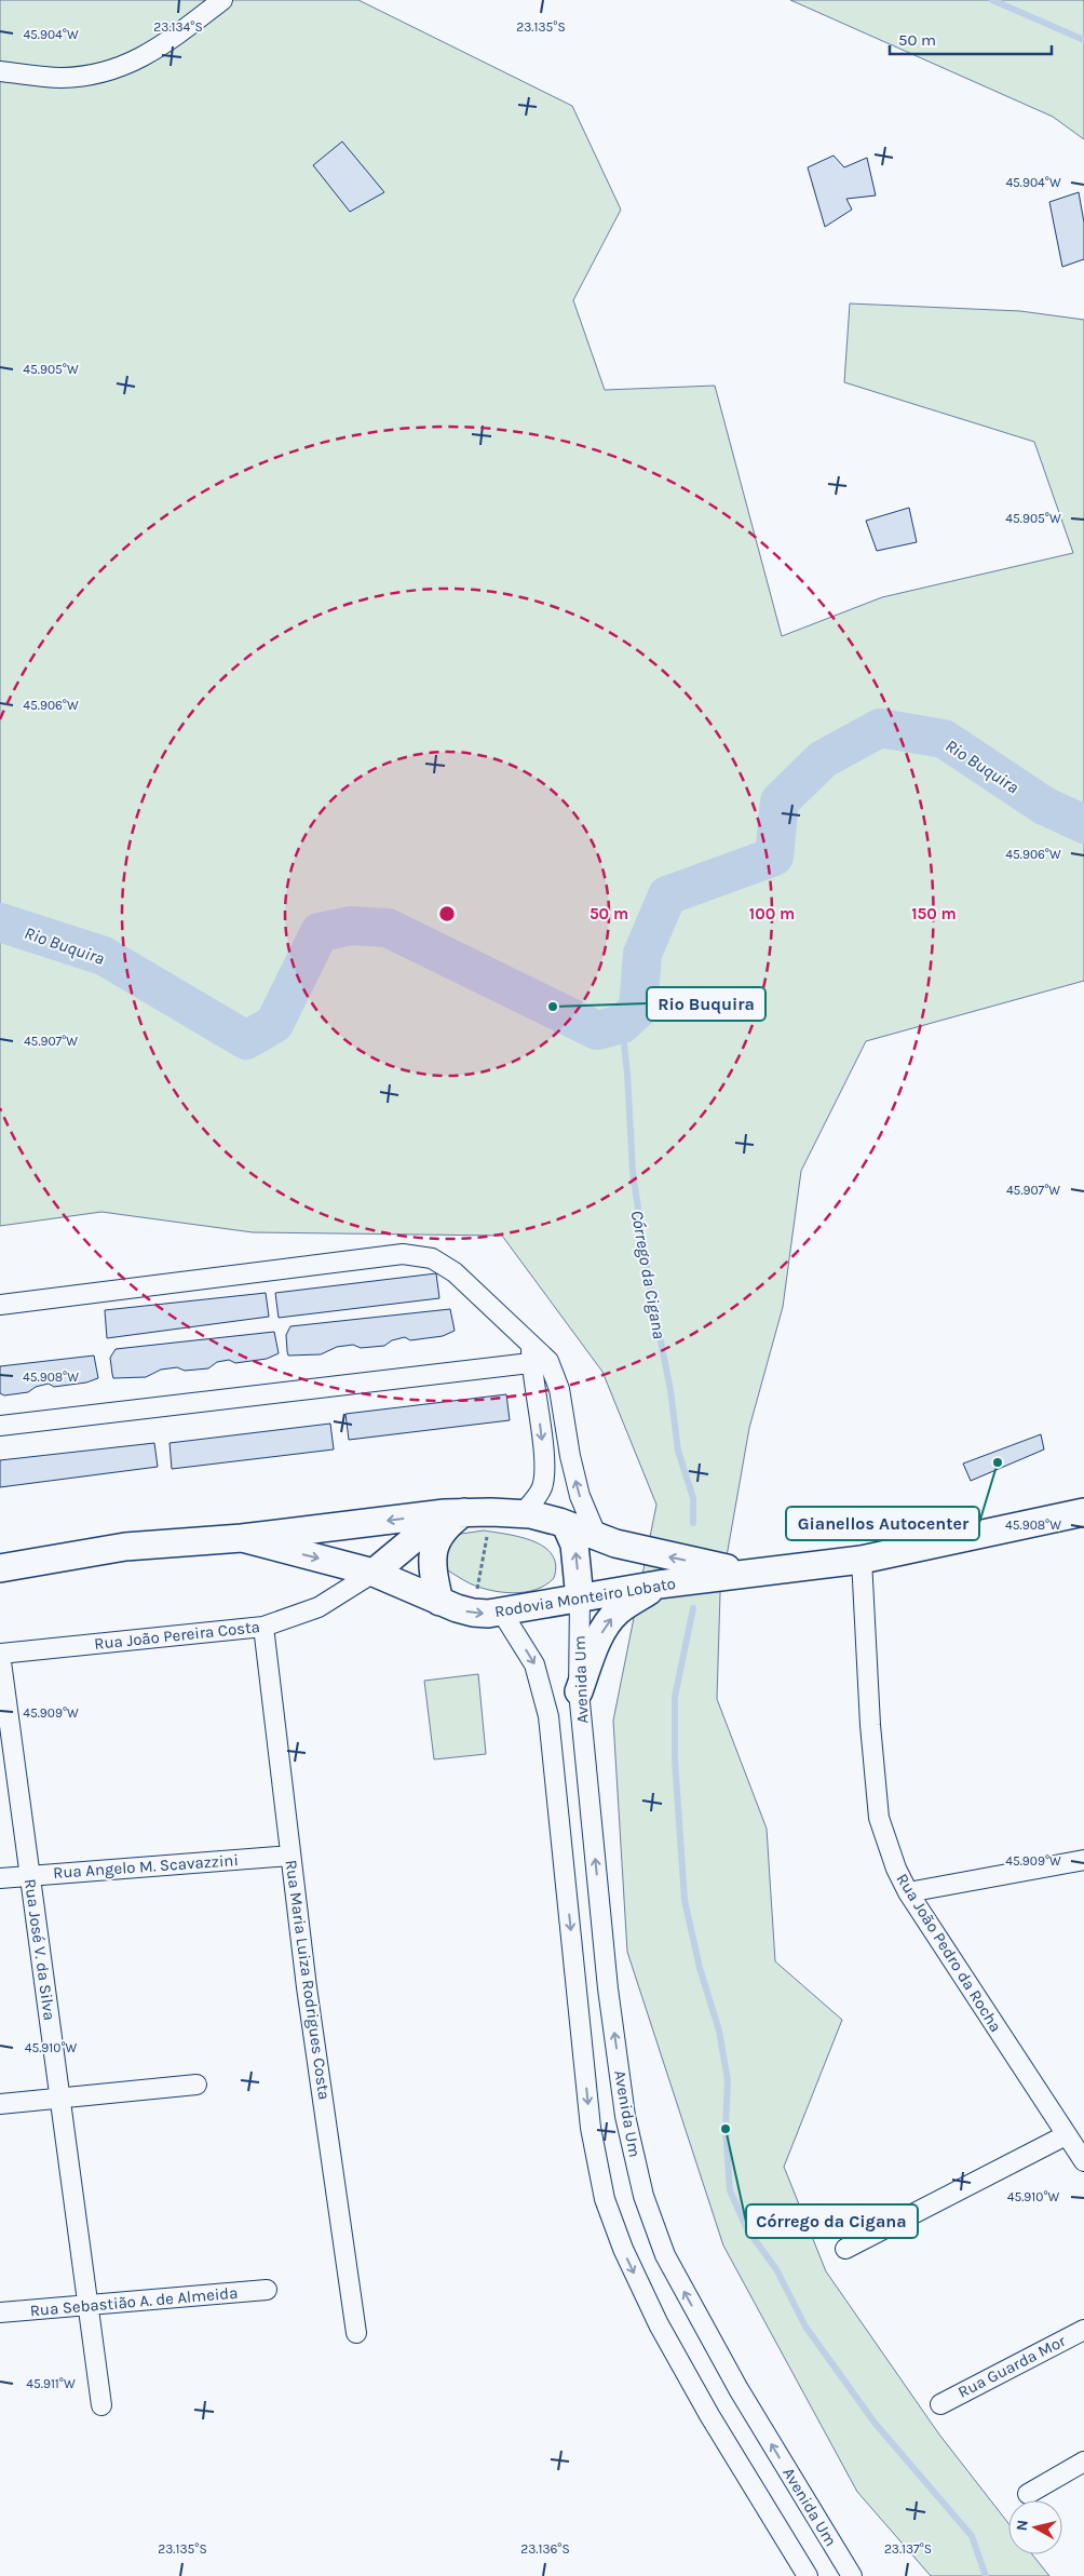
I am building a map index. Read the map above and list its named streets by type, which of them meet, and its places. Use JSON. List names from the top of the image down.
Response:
{
  "streets": {
    "main road": ["Rodovia Monteiro Lobato"],
    "street": [
      "Rua João Pereira Costa",
      "Avenida Um",
      "Rua Angelo M. Scavazzini",
      "Rua José V. da Silva",
      "Rua João Pedro da Rocha",
      "Rua Maria Luiza Rodrigues Costa",
      "Rua Sebastião A. de Almeida",
      "Rua Guarda Mor"
    ]
  },
  "crossings": [
    ["Rodovia Monteiro Lobato", "Rua João Pereira Costa"],
    ["Rodovia Monteiro Lobato", "Avenida Um"],
    ["Rodovia Monteiro Lobato", "Rua João Pedro da Rocha"],
    ["Rua João Pereira Costa", "Rua José V. da Silva"],
    ["Rua João Pereira Costa", "Rua Maria Luiza Rodrigues Costa"],
    ["Rua Angelo M. Scavazzini", "Rua José V. da Silva"],
    ["Rua Angelo M. Scavazzini", "Rua Maria Luiza Rodrigues Costa"],
    ["Rua José V. da Silva", "Rua Sebastião A. de Almeida"]
  ],
  "water": ["Rio Buquira", "Córrego da Cigana"],
  "places": ["Rio Buquira", "Gianellos Autocenter", "Córrego da Cigana"],
  "scale_bar": "50 m",
  "north": "left",
  "coordinates": [
    "23.134°S",
    "23.135°S",
    "45.904°W",
    "45.905°W",
    "45.906°W",
    "45.907°W",
    "45.908°W",
    "45.909°W",
    "45.910°W",
    "45.911°W",
    "23.136°S",
    "23.137°S"
  ],
  "rings": ["50 m", "100 m", "150 m"]
}
